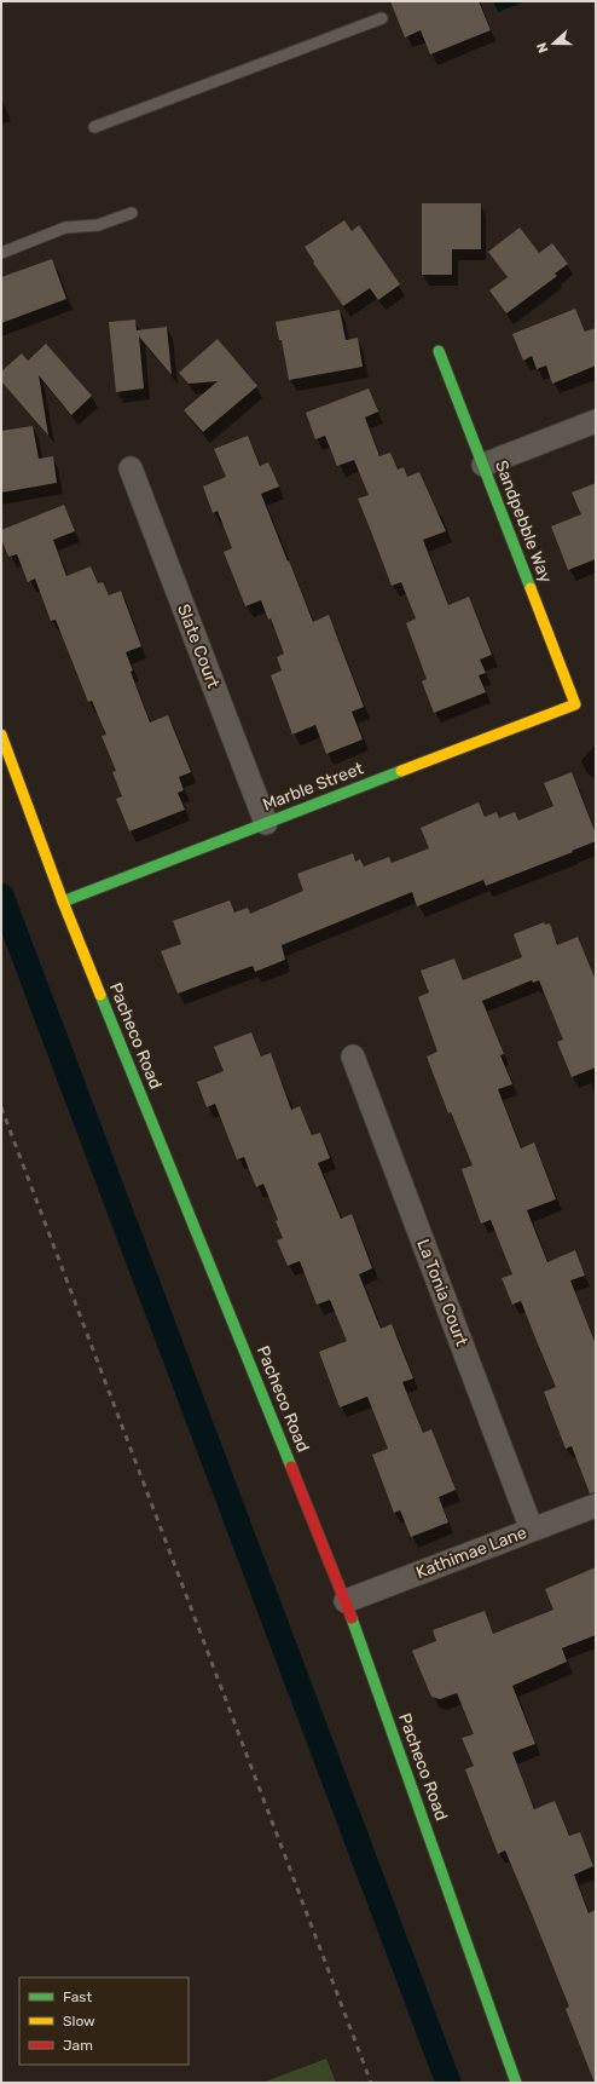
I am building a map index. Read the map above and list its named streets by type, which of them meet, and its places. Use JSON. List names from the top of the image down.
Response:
{
  "streets": {
    "street": [
      "Sandpebble Way",
      "Slate Court",
      "Marble Street",
      "Pacheco Road",
      "La Tonia Court",
      "Kathimae Lane"
    ]
  },
  "crossings": [
    ["Sandpebble Way", "Marble Street"],
    ["Slate Court", "Marble Street"],
    ["Marble Street", "Pacheco Road"],
    ["Pacheco Road", "Kathimae Lane"],
    ["La Tonia Court", "Kathimae Lane"]
  ],
  "legend": ["Fast", "Slow", "Jam"],
  "north": "left"
}
